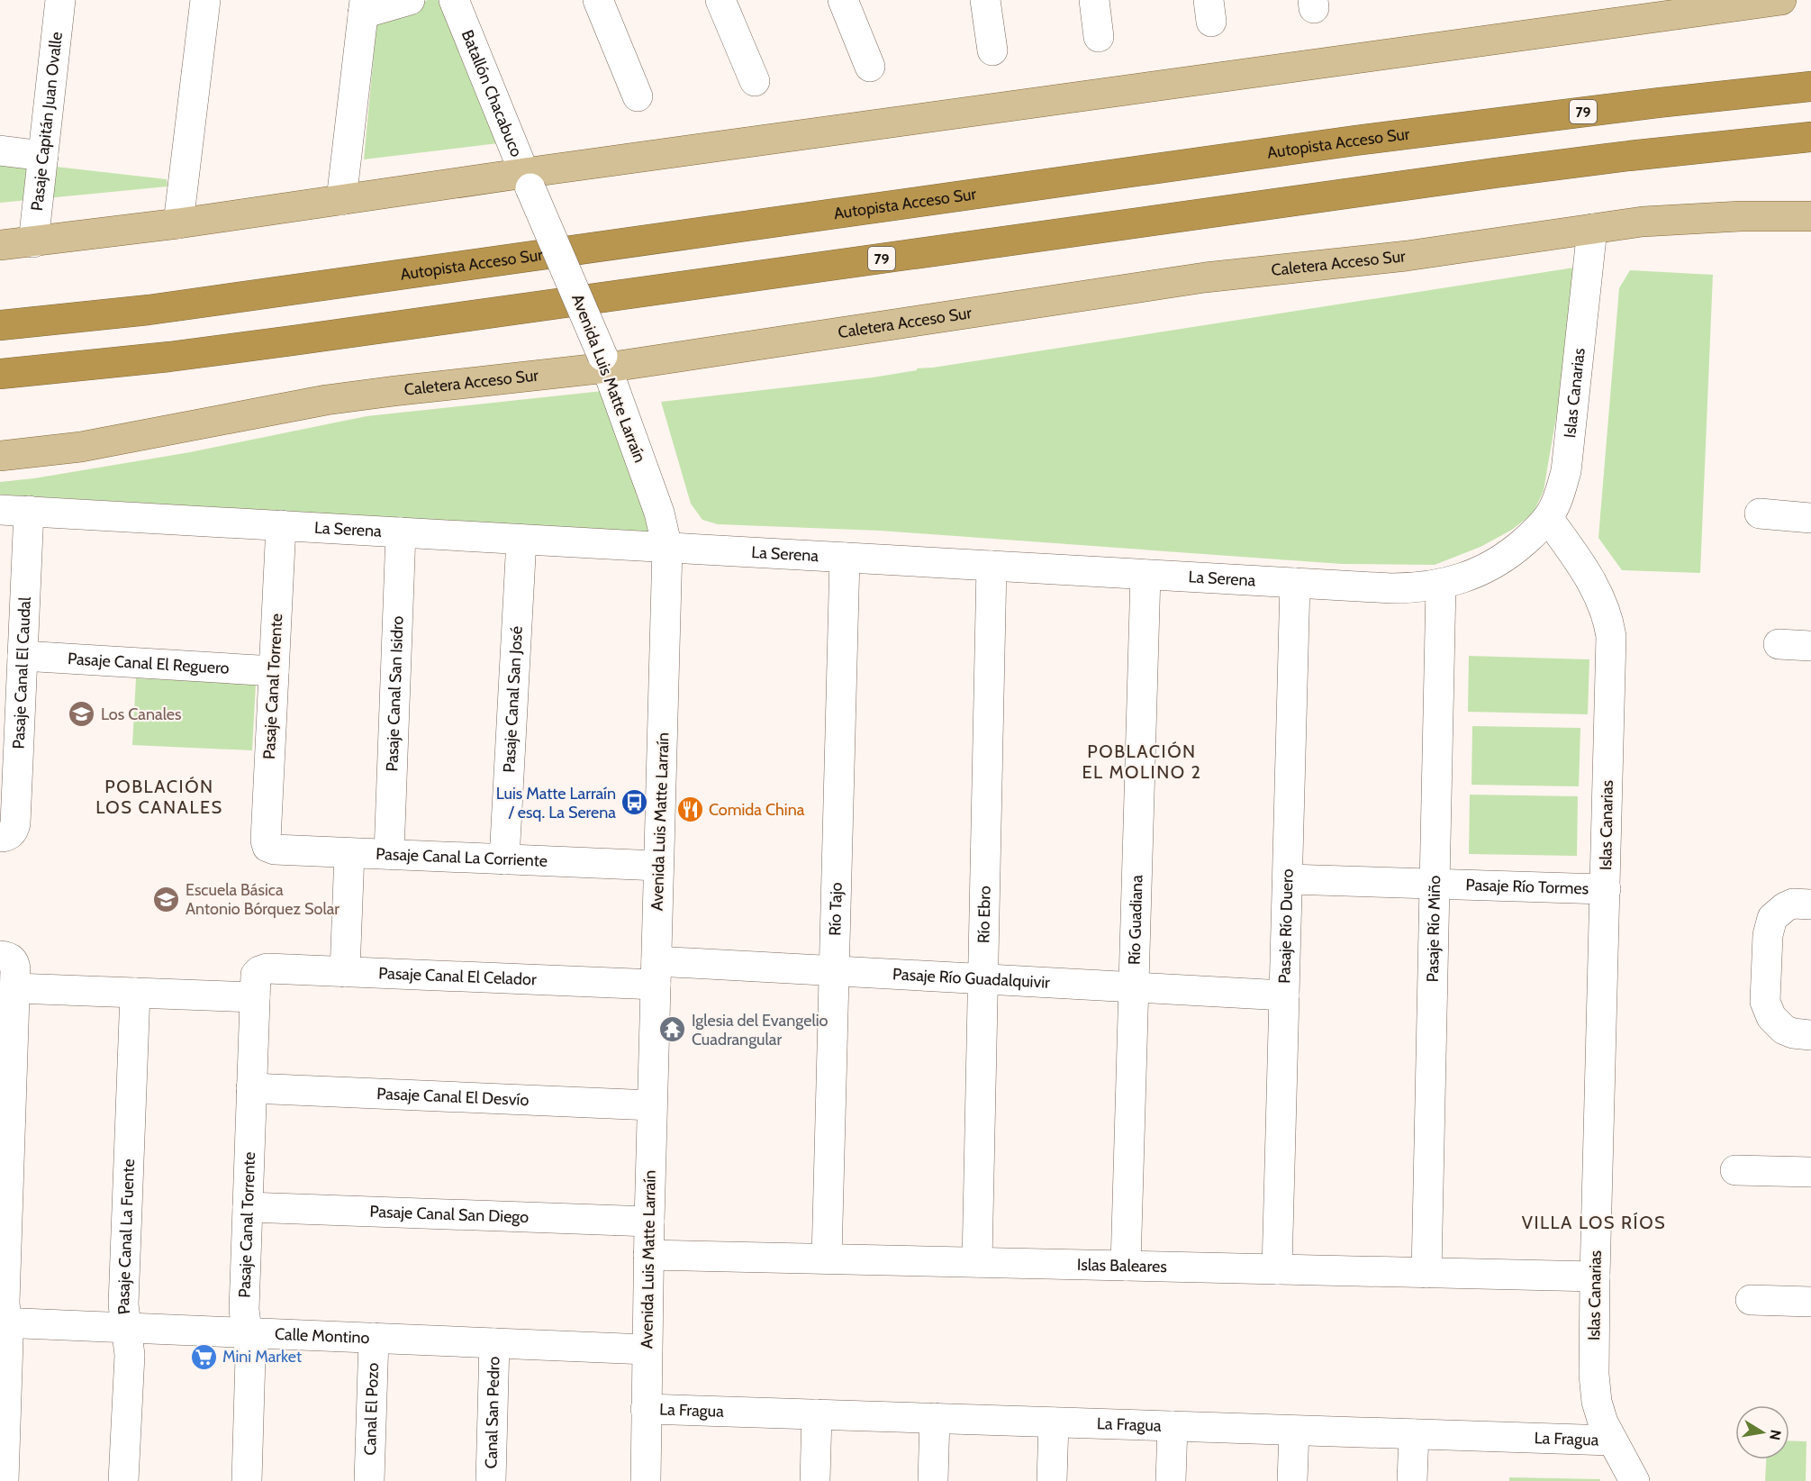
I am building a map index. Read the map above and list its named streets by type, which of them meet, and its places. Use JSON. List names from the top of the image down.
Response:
{
  "streets": {
    "highway": ["79", "Autopista Acceso Sur"],
    "main road": ["Caletera Acceso Sur"],
    "street": [
      "Batallón Chacabuco",
      "Pasaje Capitán Juan Ovalle",
      "Avenida Luis Matte Larraín",
      "Islas Canarias",
      "La Serena",
      "Pasaje Canal El Reguero",
      "Pasaje Canal El Caudal",
      "Pasaje Canal Torrente",
      "Pasaje Canal San Isidro",
      "Pasaje Canal San José",
      "Pasaje Canal La Corriente",
      "Pasaje Río Tormes",
      "Río Tajo",
      "Río Ebro",
      "Río Guadiana",
      "Pasaje Río Duero",
      "Pasaje Río Miño",
      "Pasaje Canal El Celador",
      "Pasaje Río Guadalquivir",
      "Pasaje Canal El Desvío",
      "Pasaje Canal San Diego",
      "Pasaje Canal La Fuente",
      "Islas Baleares",
      "Calle Montino",
      "Canal El Pozo",
      "La Fragua",
      "Canal San Pedro"
    ]
  },
  "crossings": [
    ["Batallón Chacabuco", "Avenida Luis Matte Larraín"],
    ["Caletera Acceso Sur", "Avenida Luis Matte Larraín"],
    ["Caletera Acceso Sur", "Islas Canarias"],
    ["Avenida Luis Matte Larraín", "La Serena"],
    ["Avenida Luis Matte Larraín", "Pasaje Canal La Corriente"],
    ["Avenida Luis Matte Larraín", "Pasaje Canal El Celador"],
    ["Avenida Luis Matte Larraín", "Pasaje Río Guadalquivir"],
    ["Avenida Luis Matte Larraín", "Pasaje Canal El Desvío"],
    ["Avenida Luis Matte Larraín", "Pasaje Canal San Diego"],
    ["Avenida Luis Matte Larraín", "Islas Baleares"],
    ["Avenida Luis Matte Larraín", "Calle Montino"],
    ["Avenida Luis Matte Larraín", "La Fragua"],
    ["Islas Canarias", "La Serena"],
    ["Islas Canarias", "Pasaje Río Tormes"],
    ["Islas Canarias", "Islas Baleares"],
    ["Islas Canarias", "La Fragua"],
    ["La Serena", "Pasaje Canal El Caudal"],
    ["La Serena", "Pasaje Canal Torrente"],
    ["La Serena", "Pasaje Canal San Isidro"],
    ["La Serena", "Pasaje Canal San José"],
    ["La Serena", "Río Tajo"],
    ["La Serena", "Río Ebro"],
    ["La Serena", "Río Guadiana"],
    ["La Serena", "Pasaje Río Duero"],
    ["La Serena", "Pasaje Río Miño"],
    ["Pasaje Canal El Reguero", "Pasaje Canal El Caudal"],
    ["Pasaje Canal El Reguero", "Pasaje Canal Torrente"],
    ["Pasaje Canal Torrente", "Pasaje Canal La Corriente"],
    ["Pasaje Canal Torrente", "Pasaje Canal El Celador"],
    ["Pasaje Canal Torrente", "Pasaje Canal El Desvío"],
    ["Pasaje Canal Torrente", "Pasaje Canal San Diego"],
    ["Pasaje Canal Torrente", "Calle Montino"],
    ["Pasaje Canal San Isidro", "Pasaje Canal La Corriente"],
    ["Pasaje Canal San José", "Pasaje Canal La Corriente"],
    ["Pasaje Río Tormes", "Pasaje Río Duero"],
    ["Pasaje Río Tormes", "Pasaje Río Miño"],
    ["Río Tajo", "Pasaje Río Guadalquivir"],
    ["Río Tajo", "Islas Baleares"],
    ["Río Ebro", "Pasaje Río Guadalquivir"],
    ["Río Ebro", "Islas Baleares"],
    ["Río Guadiana", "Pasaje Río Guadalquivir"],
    ["Río Guadiana", "Islas Baleares"],
    ["Pasaje Río Duero", "Pasaje Río Guadalquivir"],
    ["Pasaje Río Duero", "Islas Baleares"],
    ["Pasaje Río Miño", "Islas Baleares"],
    ["Pasaje Canal El Celador", "Pasaje Río Guadalquivir"],
    ["Pasaje Canal El Celador", "Pasaje Canal La Fuente"],
    ["Pasaje Canal La Fuente", "Calle Montino"],
    ["Calle Montino", "Canal El Pozo"],
    ["Calle Montino", "Canal San Pedro"]
  ],
  "districts": ["POBLACIÓN EL MOLINO 2", "POBLACIÓN LOS CANALES", "VILLA LOS RÍOS"],
  "places": {
    "school or university": ["Los Canales", "Escuela Básica Antonio Bórquez Solar"],
    "bus stop": ["Luis Matte Larraín / esq. La Serena"],
    "restaurant": ["Comida China"],
    "temple": ["Iglesia del Evangelio Cuadrangular"],
    "supermarket": ["Mini Market"]
  },
  "north": "right"
}
